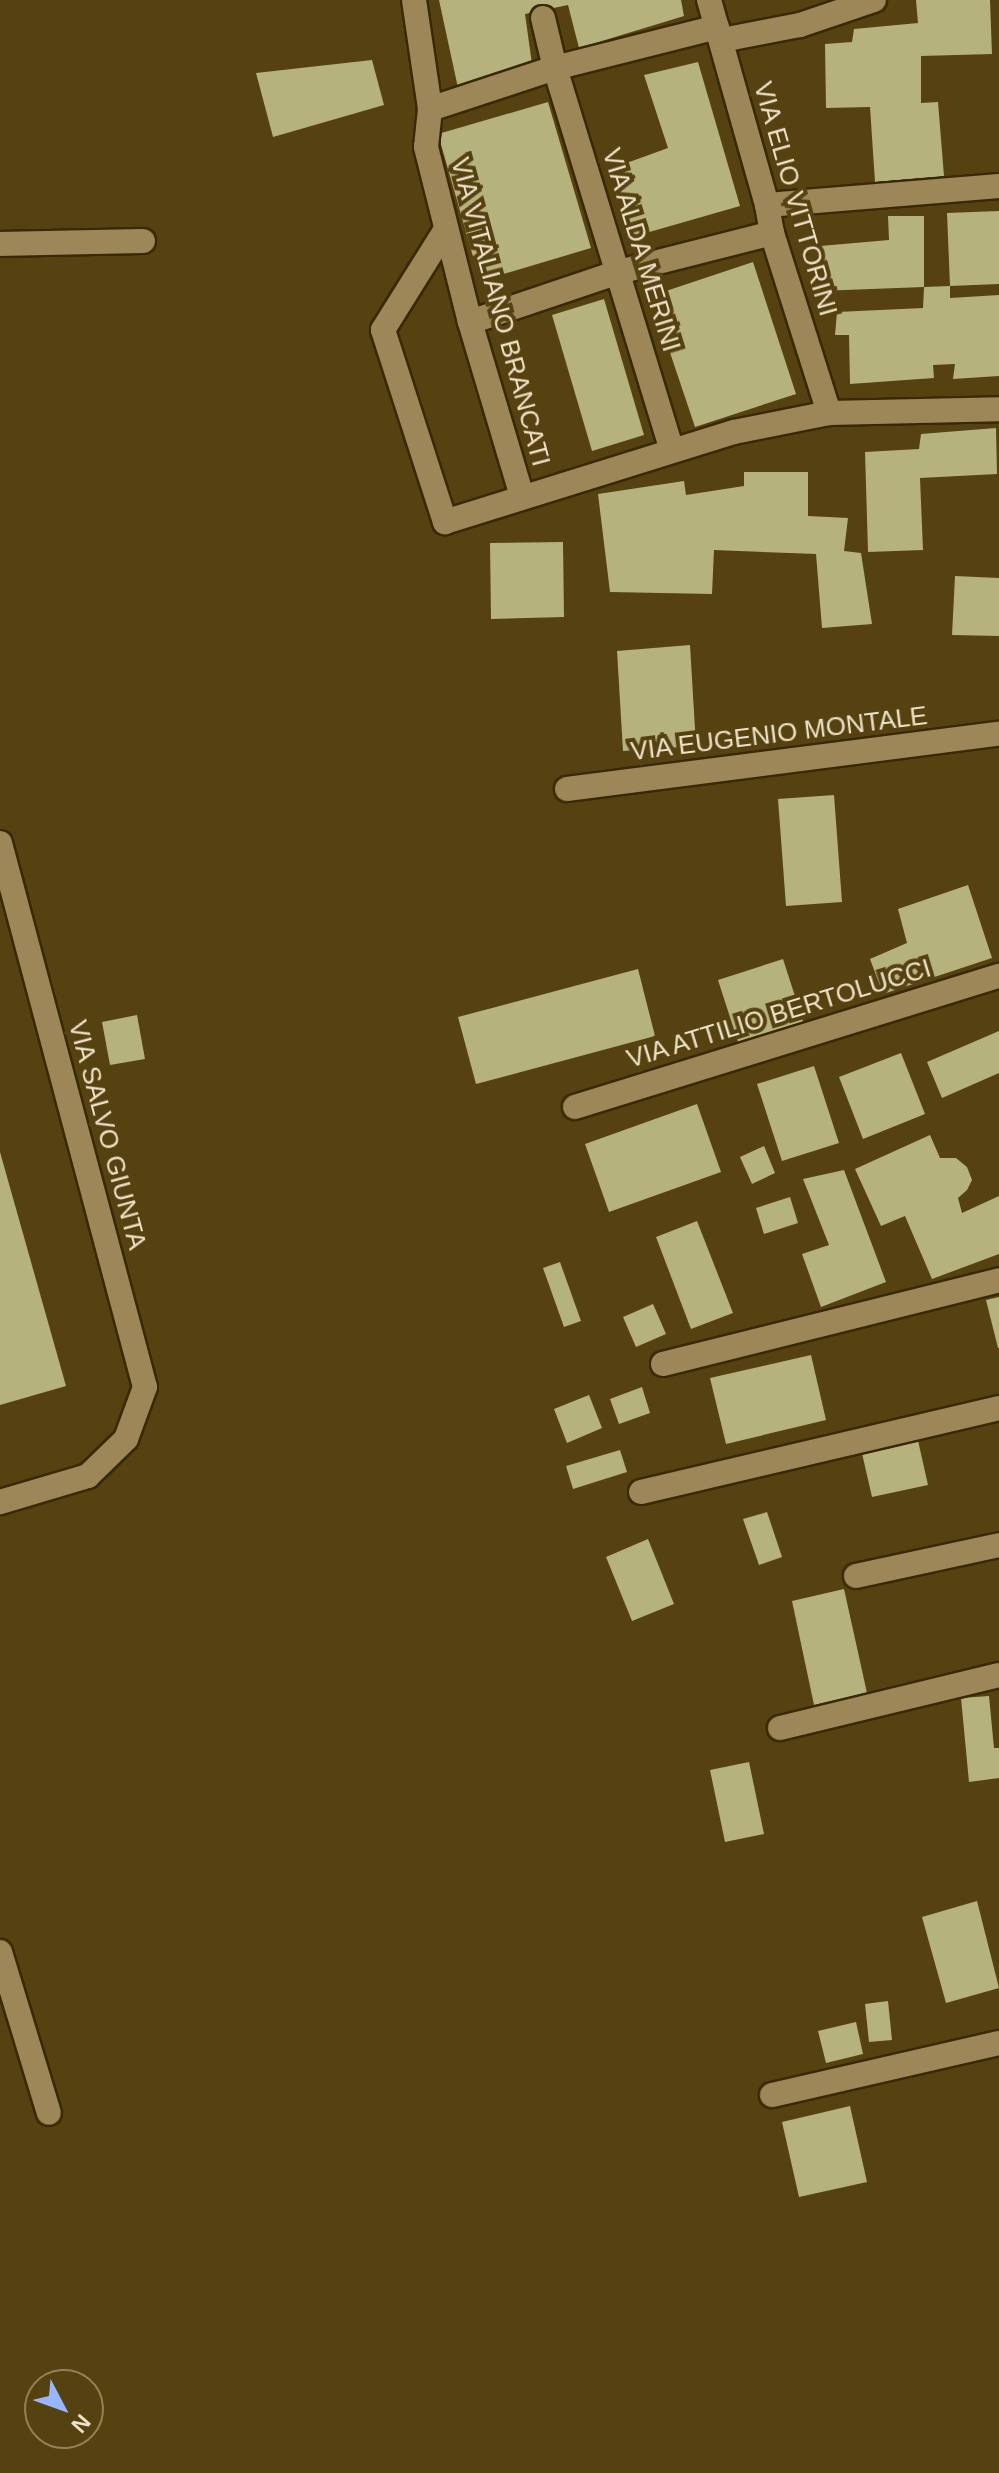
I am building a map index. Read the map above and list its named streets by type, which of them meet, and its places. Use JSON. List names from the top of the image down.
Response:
{
  "streets": {
    "street": [
      "VIA ELIO VITTORINI",
      "VIA ALDA MERINI",
      "VIA VITALIANO BRANCATI",
      "VIA EUGENIO MONTALE",
      "VIA ATTILIO BERTOLUCCI",
      "VIA SALVO GIUNTA"
    ]
  },
  "north": "bottom right"
}
